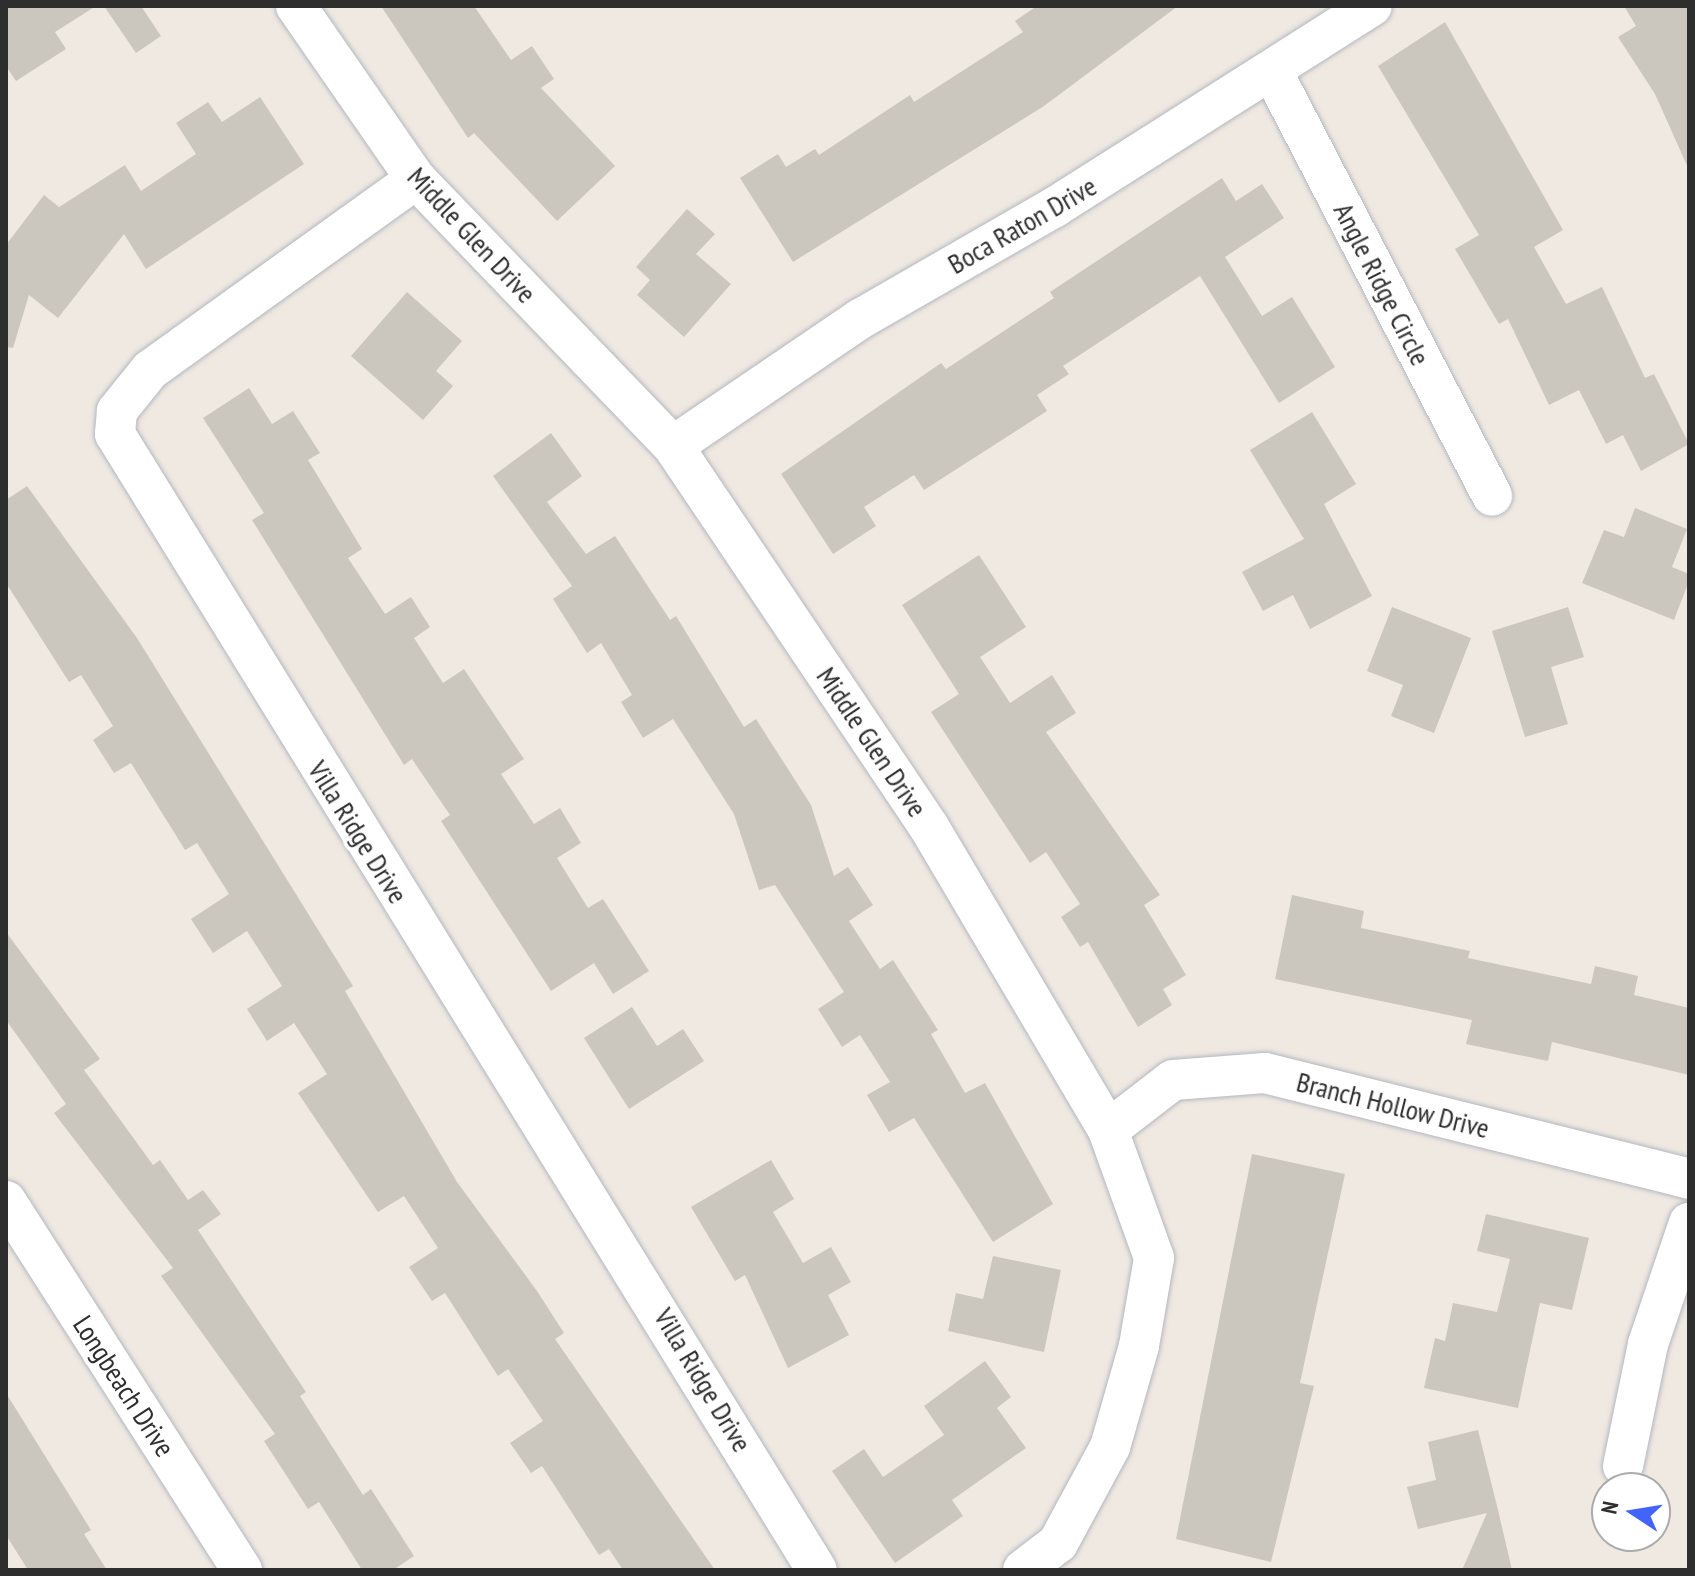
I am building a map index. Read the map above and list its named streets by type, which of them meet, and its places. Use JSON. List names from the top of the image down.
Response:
{
  "streets": {
    "street": [
      "Boca Raton Drive",
      "Middle Glen Drive",
      "Angle Ridge Circle",
      "Villa Ridge Drive",
      "Branch Hollow Drive",
      "Longbeach Drive"
    ]
  },
  "crossings": [
    ["Boca Raton Drive", "Middle Glen Drive"],
    ["Boca Raton Drive", "Angle Ridge Circle"],
    ["Middle Glen Drive", "Villa Ridge Drive"],
    ["Middle Glen Drive", "Branch Hollow Drive"]
  ],
  "north": "left"
}
